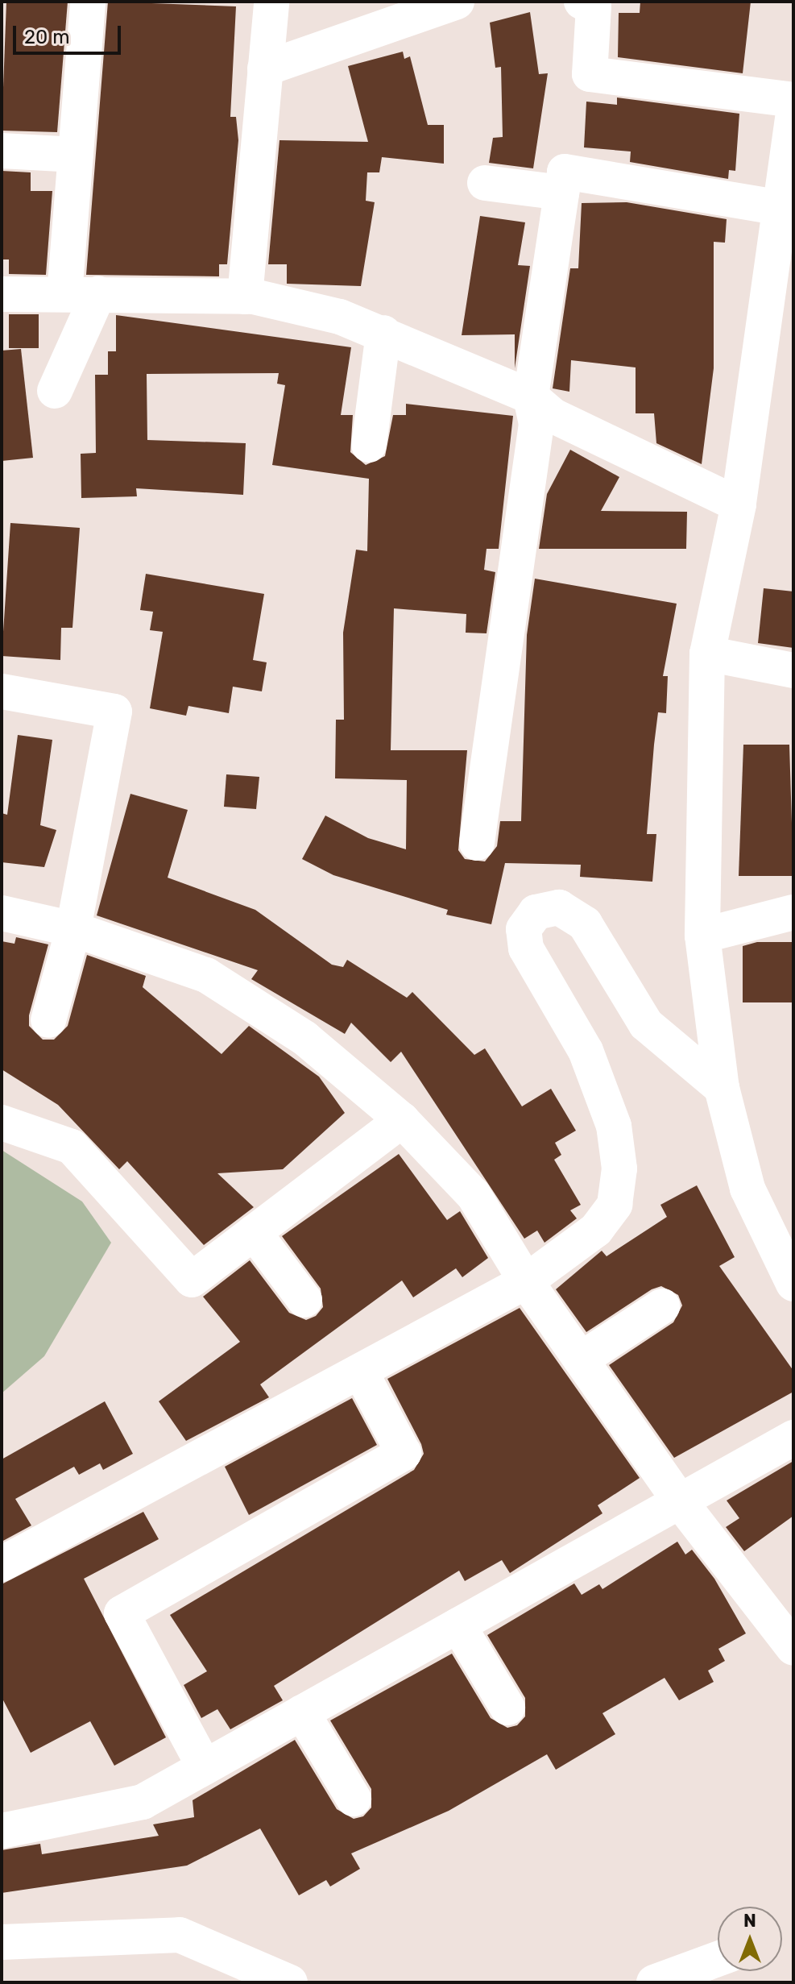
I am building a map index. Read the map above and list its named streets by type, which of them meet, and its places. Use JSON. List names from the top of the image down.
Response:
{
  "scale_bar": "20 m",
  "north": "top"
}
